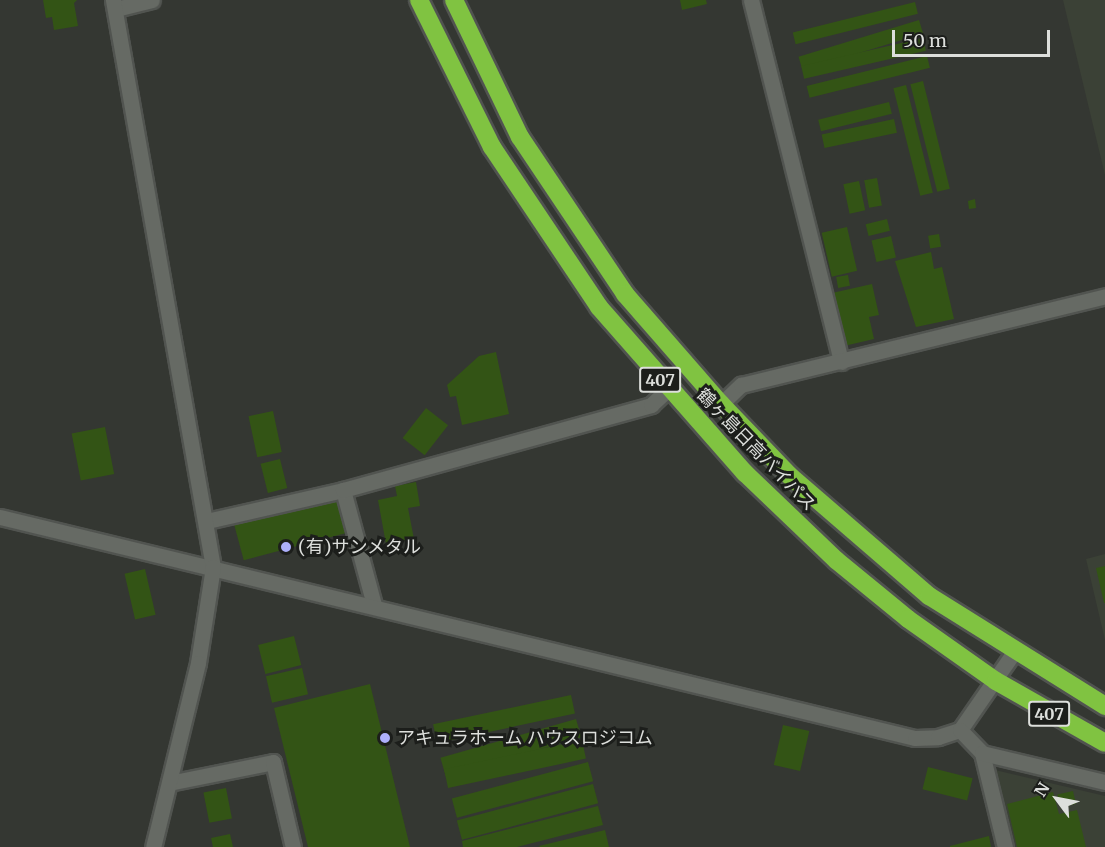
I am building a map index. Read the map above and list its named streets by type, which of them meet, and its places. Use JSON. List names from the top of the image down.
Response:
{
  "streets": {
    "highway": ["407", "鶴ヶ島日高バイパス"]
  },
  "places": ["(有)サンメタル", "アキュラホーム ハウスロジコム"],
  "scale_bar": "50 m",
  "north": "top left"
}
